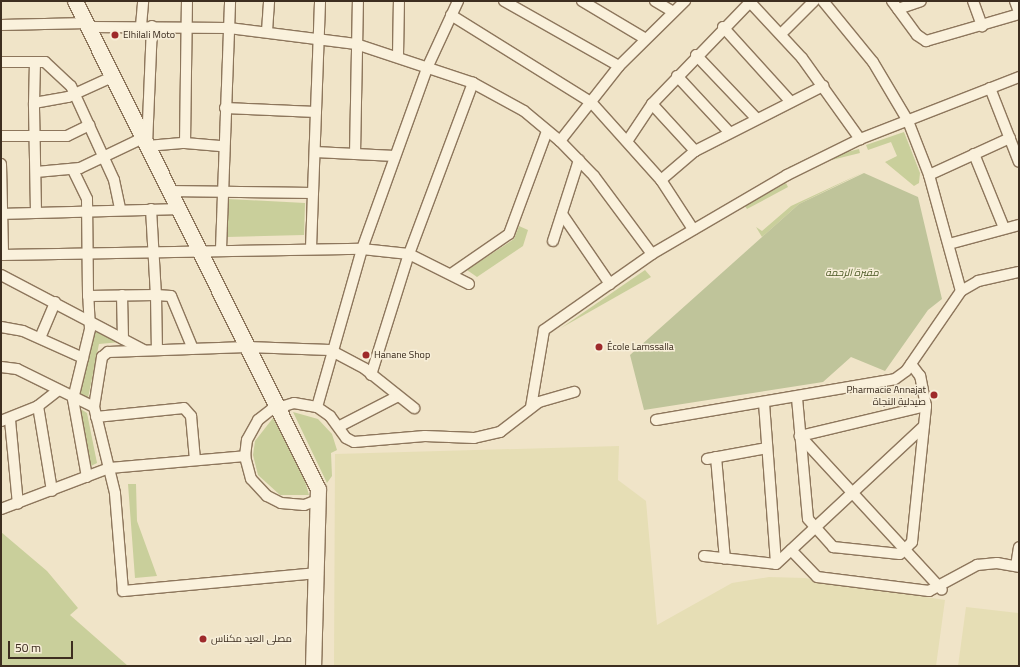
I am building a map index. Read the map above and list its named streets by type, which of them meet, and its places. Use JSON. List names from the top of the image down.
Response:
{
  "parks": ["مقبرة الرحمة"],
  "places": [
    "Elhilali Moto",
    "École Lamssalla",
    "Hanane Shop",
    "Pharmacie Annajat صيدلية النجاة",
    "مصلى العيد مكناس"
  ],
  "scale_bar": "50 m"
}
